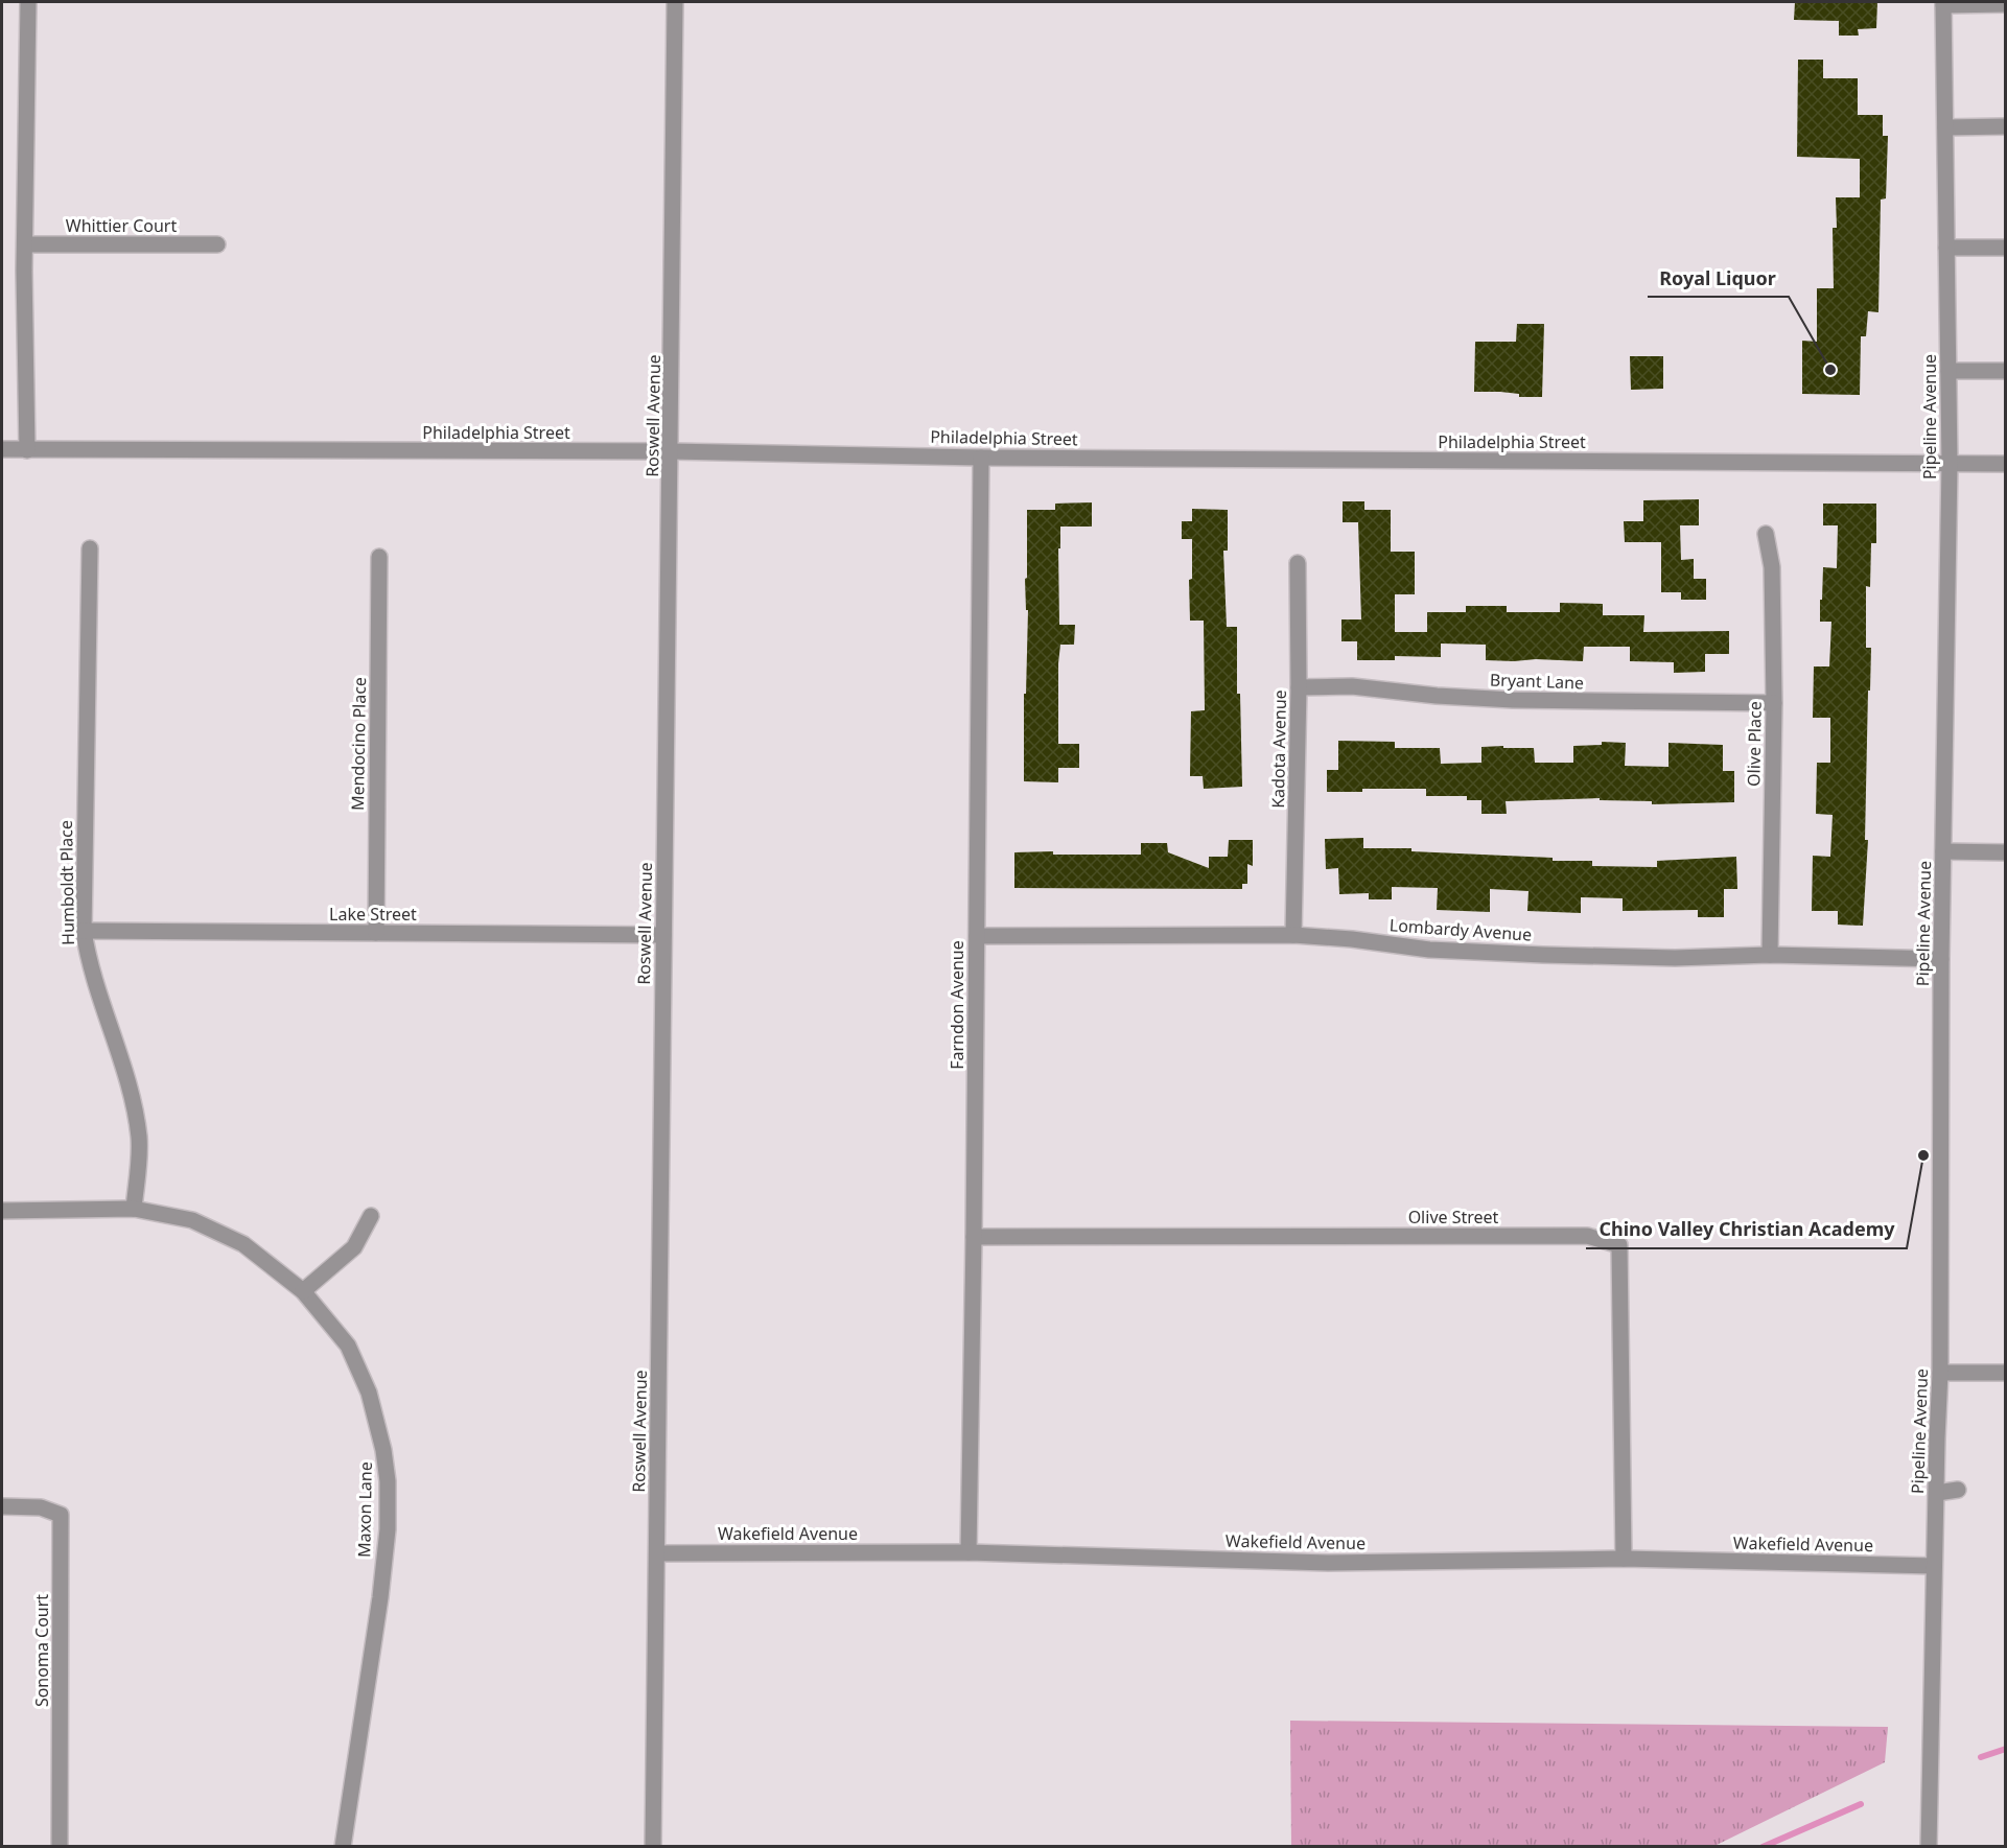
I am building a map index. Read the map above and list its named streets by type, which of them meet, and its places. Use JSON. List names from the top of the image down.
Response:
{
  "streets": {
    "street": [
      "Whittier Court",
      "Roswell Avenue",
      "Pipeline Avenue",
      "Philadelphia Street",
      "Bryant Lane",
      "Mendocino Place",
      "Olive Place",
      "Kadota Avenue",
      "Humboldt Place",
      "Lake Street",
      "Lombardy Avenue",
      "Farndon Avenue",
      "Olive Street",
      "Maxon Lane",
      "Wakefield Avenue",
      "Sonoma Court"
    ]
  },
  "crossings": [
    ["Roswell Avenue", "Philadelphia Street"],
    ["Roswell Avenue", "Lake Street"],
    ["Roswell Avenue", "Wakefield Avenue"],
    ["Pipeline Avenue", "Philadelphia Street"],
    ["Pipeline Avenue", "Lombardy Avenue"],
    ["Pipeline Avenue", "Wakefield Avenue"],
    ["Philadelphia Street", "Farndon Avenue"],
    ["Bryant Lane", "Olive Place"],
    ["Bryant Lane", "Kadota Avenue"],
    ["Mendocino Place", "Lake Street"],
    ["Olive Place", "Lombardy Avenue"],
    ["Kadota Avenue", "Lombardy Avenue"],
    ["Humboldt Place", "Lake Street"],
    ["Humboldt Place", "Maxon Lane"],
    ["Lombardy Avenue", "Farndon Avenue"],
    ["Farndon Avenue", "Olive Street"],
    ["Farndon Avenue", "Wakefield Avenue"],
    ["Olive Street", "Wakefield Avenue"]
  ],
  "places": ["Royal Liquor", "Chino Valley Christian Academy"]
}
